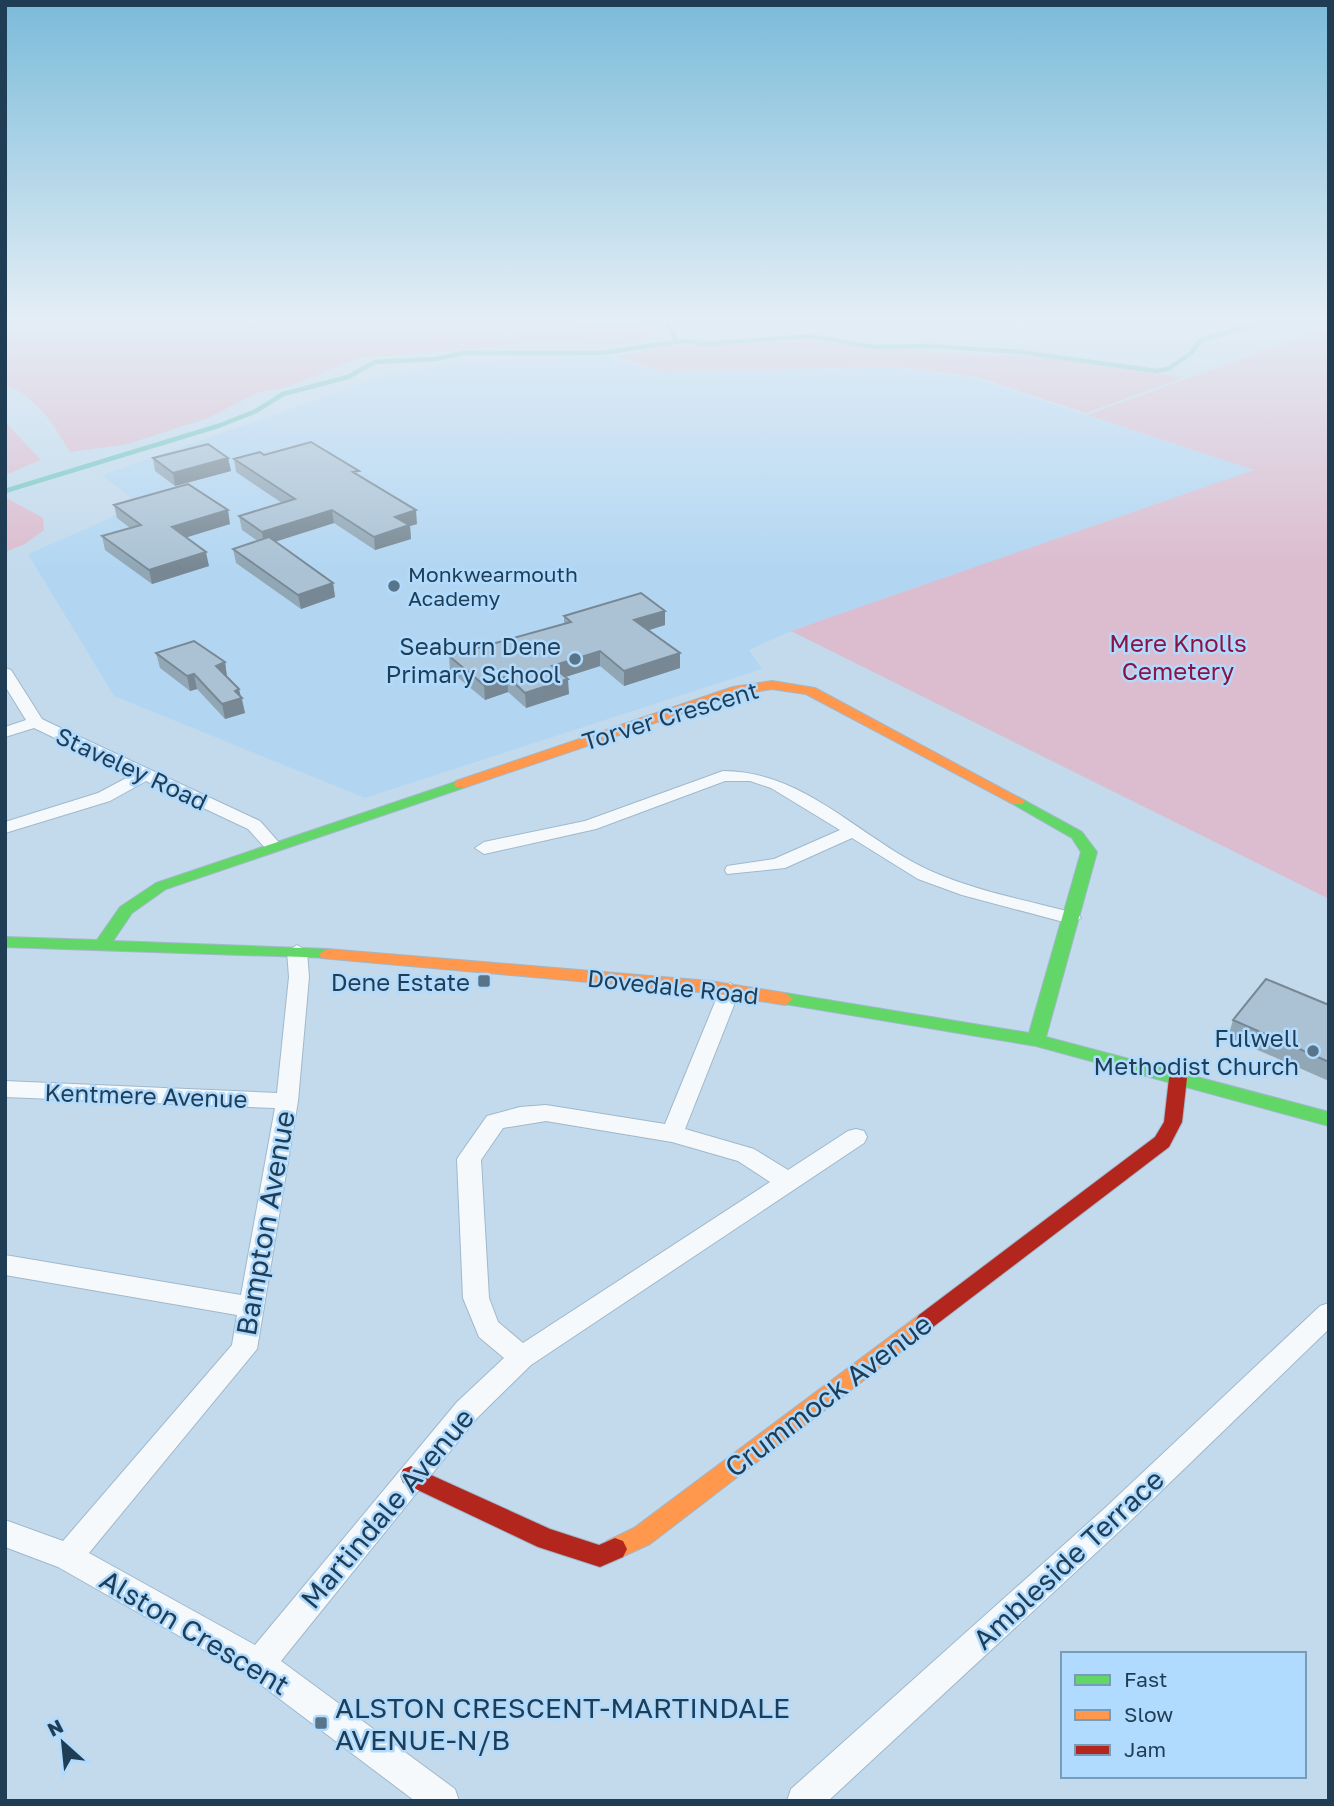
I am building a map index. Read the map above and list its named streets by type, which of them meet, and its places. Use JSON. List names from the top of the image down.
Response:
{
  "streets": {
    "street": [
      "Torver Crescent",
      "Staveley Road",
      "Dovedale Road",
      "Kentmere Avenue",
      "Bampton Avenue",
      "Crummock Avenue",
      "Martindale Avenue",
      "Ambleside Terrace",
      "Alston Crescent"
    ]
  },
  "crossings": [
    ["Torver Crescent", "Staveley Road"],
    ["Torver Crescent", "Dovedale Road"],
    ["Dovedale Road", "Bampton Avenue"],
    ["Dovedale Road", "Crummock Avenue"],
    ["Kentmere Avenue", "Bampton Avenue"],
    ["Bampton Avenue", "Alston Crescent"],
    ["Crummock Avenue", "Martindale Avenue"],
    ["Martindale Avenue", "Alston Crescent"]
  ],
  "parks": ["Mere Knolls Cemetery"],
  "places": {
    "other": ["Monkwearmouth Academy", "Seaburn Dene Primary School", "Fulwell Methodist Church"],
    "transit": ["Dene Estate", "ALSTON CRESCENT-MARTINDALE AVENUE-N/B"]
  },
  "legend": ["Fast", "Slow", "Jam"],
  "north": "top left"
}
